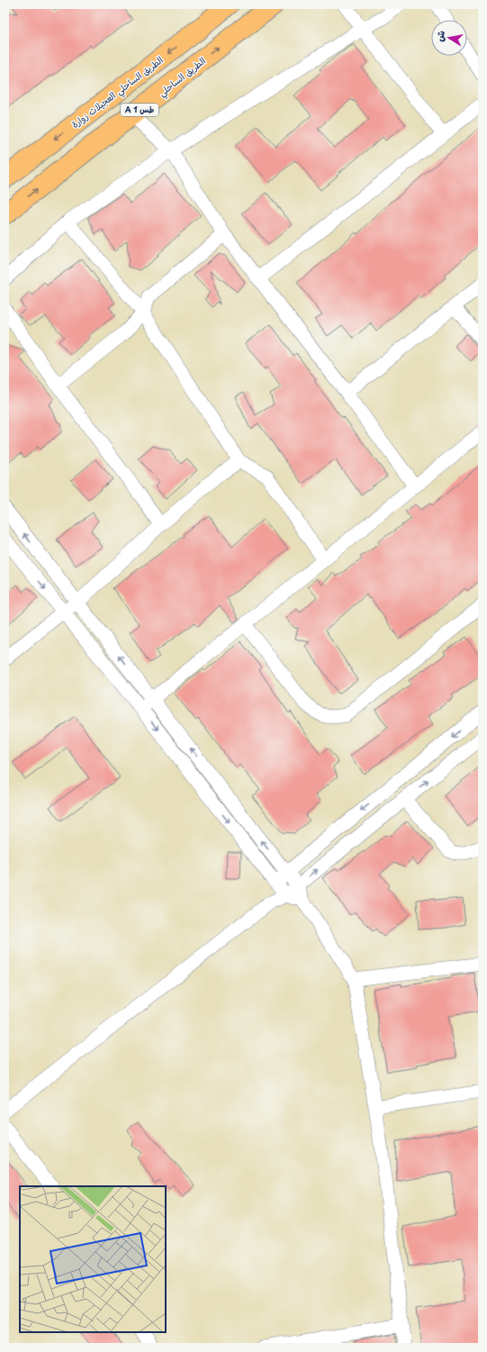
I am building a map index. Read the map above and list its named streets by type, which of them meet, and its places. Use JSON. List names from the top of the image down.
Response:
{
  "streets": {
    "highway": ["الطريق الساحلي", "الطريق الساحلي العجيلات زوارة", "A 1 طس"]
  },
  "one_way": ["الطريق الساحلي", "الطريق الساحلي العجيلات زوارة"],
  "north": "left"
}
